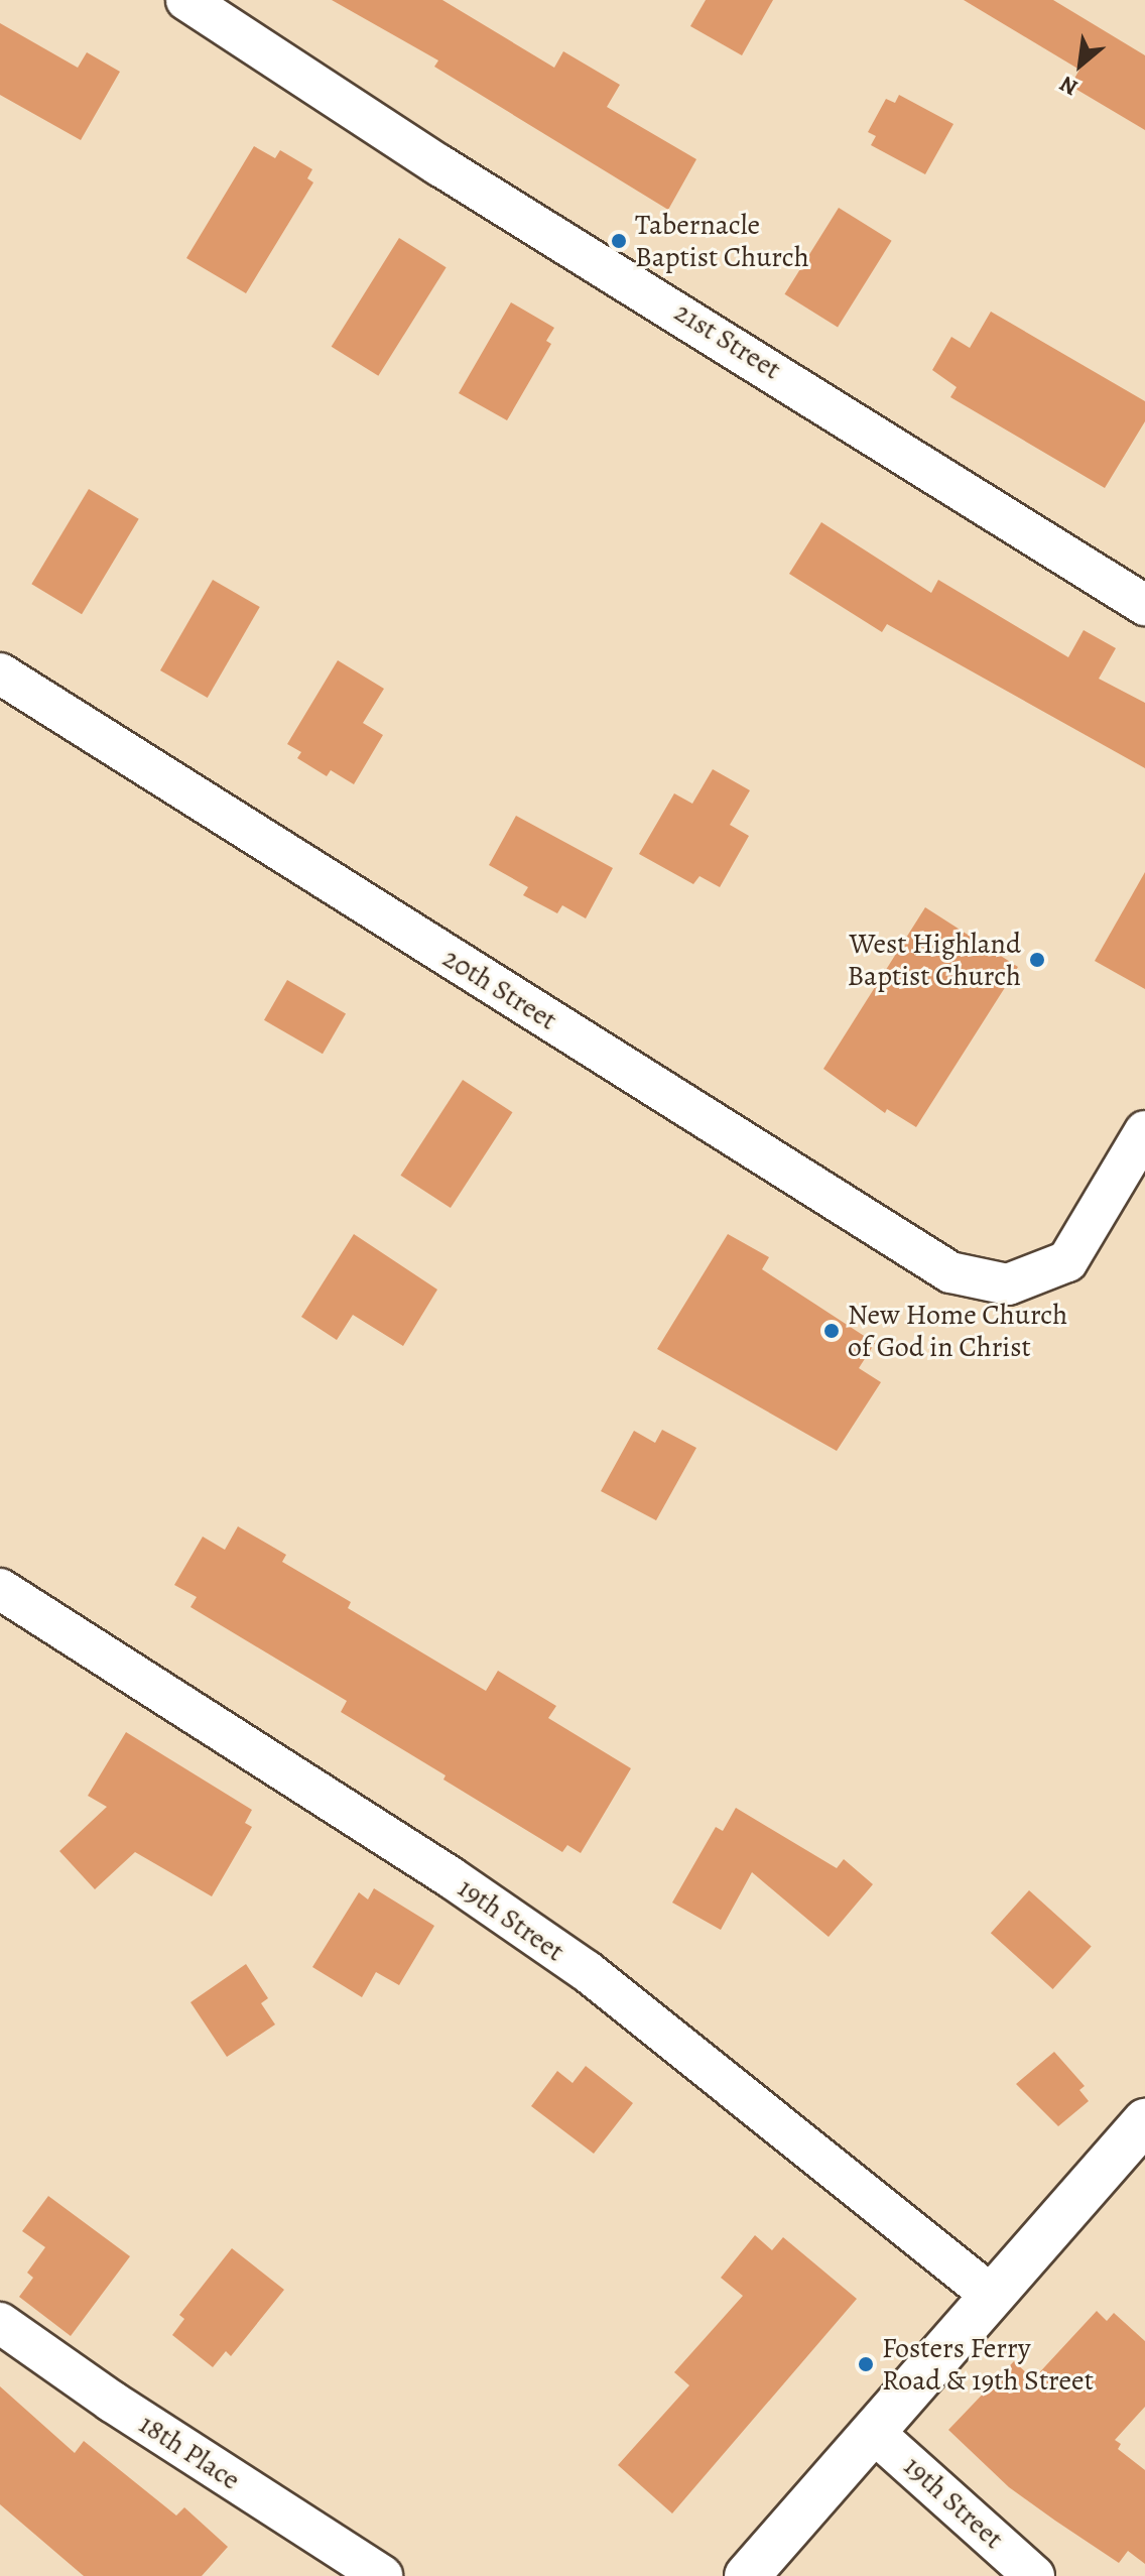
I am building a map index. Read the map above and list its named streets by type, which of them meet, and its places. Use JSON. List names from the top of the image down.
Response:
{
  "streets": {
    "street": [
      "21st Street",
      "20th Street",
      "19th Street",
      "18th Place"
    ]
  },
  "places": [
    "Tabernacle Baptist Church",
    "West Highland Baptist Church",
    "New Home Church of God in Christ",
    "Fosters Ferry Road & 19th Street"
  ],
  "north": "bottom left"
}
